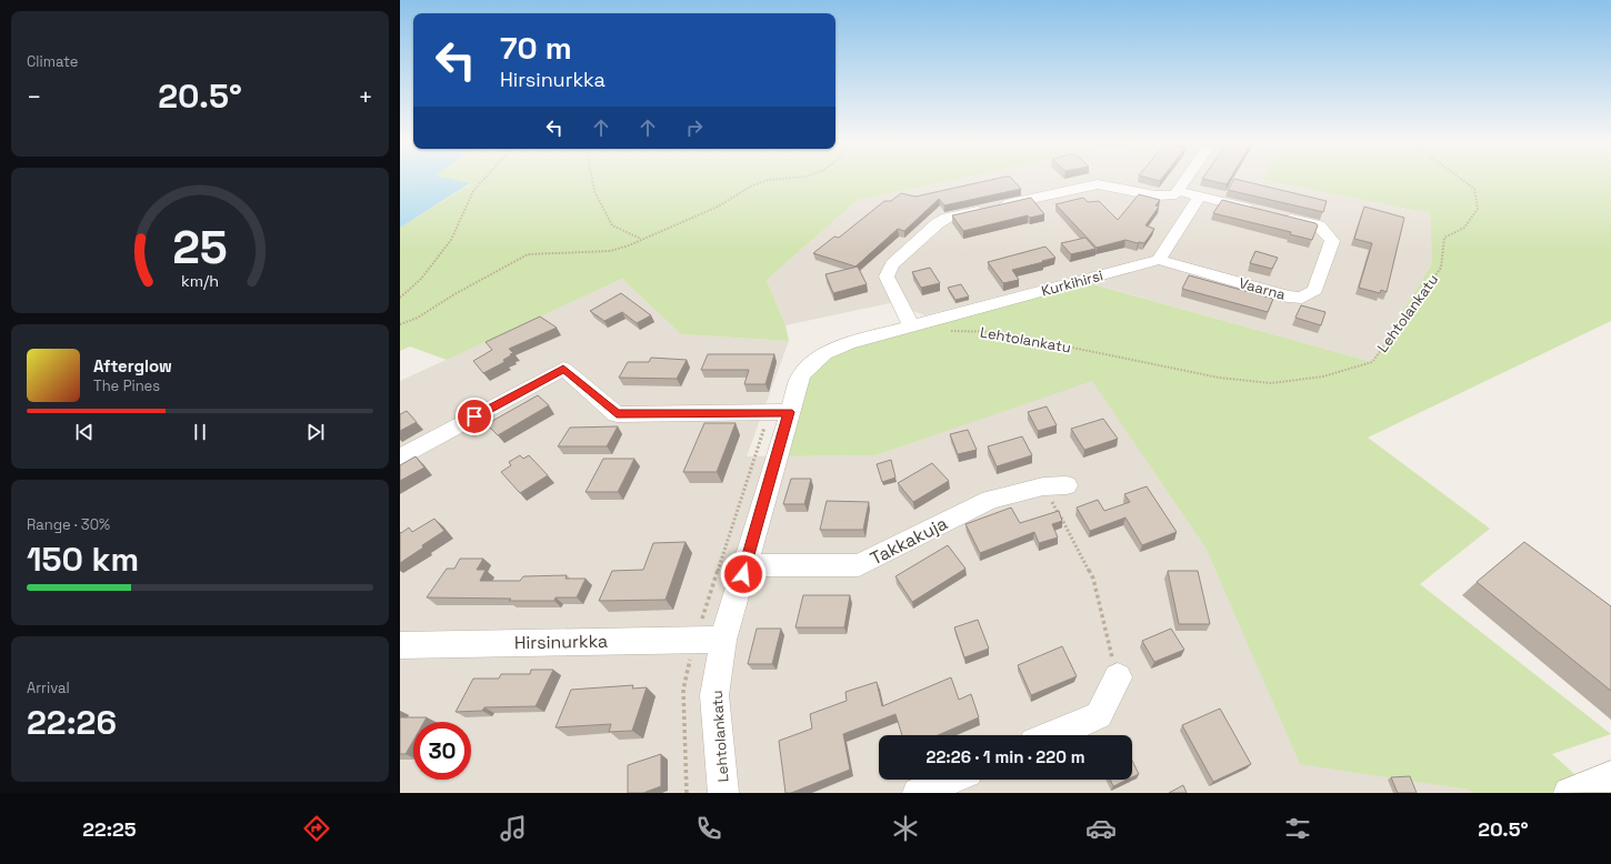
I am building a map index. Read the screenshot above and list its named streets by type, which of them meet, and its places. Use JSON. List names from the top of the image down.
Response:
{
  "streets": {
    "street": [
      "Kurkihirsi",
      "Vaarna",
      "Lehtolankatu",
      "Takkakuja",
      "Hirsinurkka"
    ]
  },
  "crossings": [
    ["Kurkihirsi", "Vaarna"],
    ["Kurkihirsi", "Lehtolankatu"],
    ["Lehtolankatu", "Takkakuja"],
    ["Lehtolankatu", "Hirsinurkka"]
  ],
  "page": {
    "tile": [
      "Climate",
      ["Range · 30%", "150 km"],
      ["Arrival", "22:26"]
    ],
    "turn": ["70 m", "Hirsinurkka"],
    "heat": ["−", "20.5°", "+"],
    "song": ["Afterglow", "The Pines"],
    "limit": "30",
    "trip": "22:26 · 1 min · 220 m",
    "tabs": ["22:25", "20.5°"],
    "gauge": ["25", "km/h"]
  }
}
